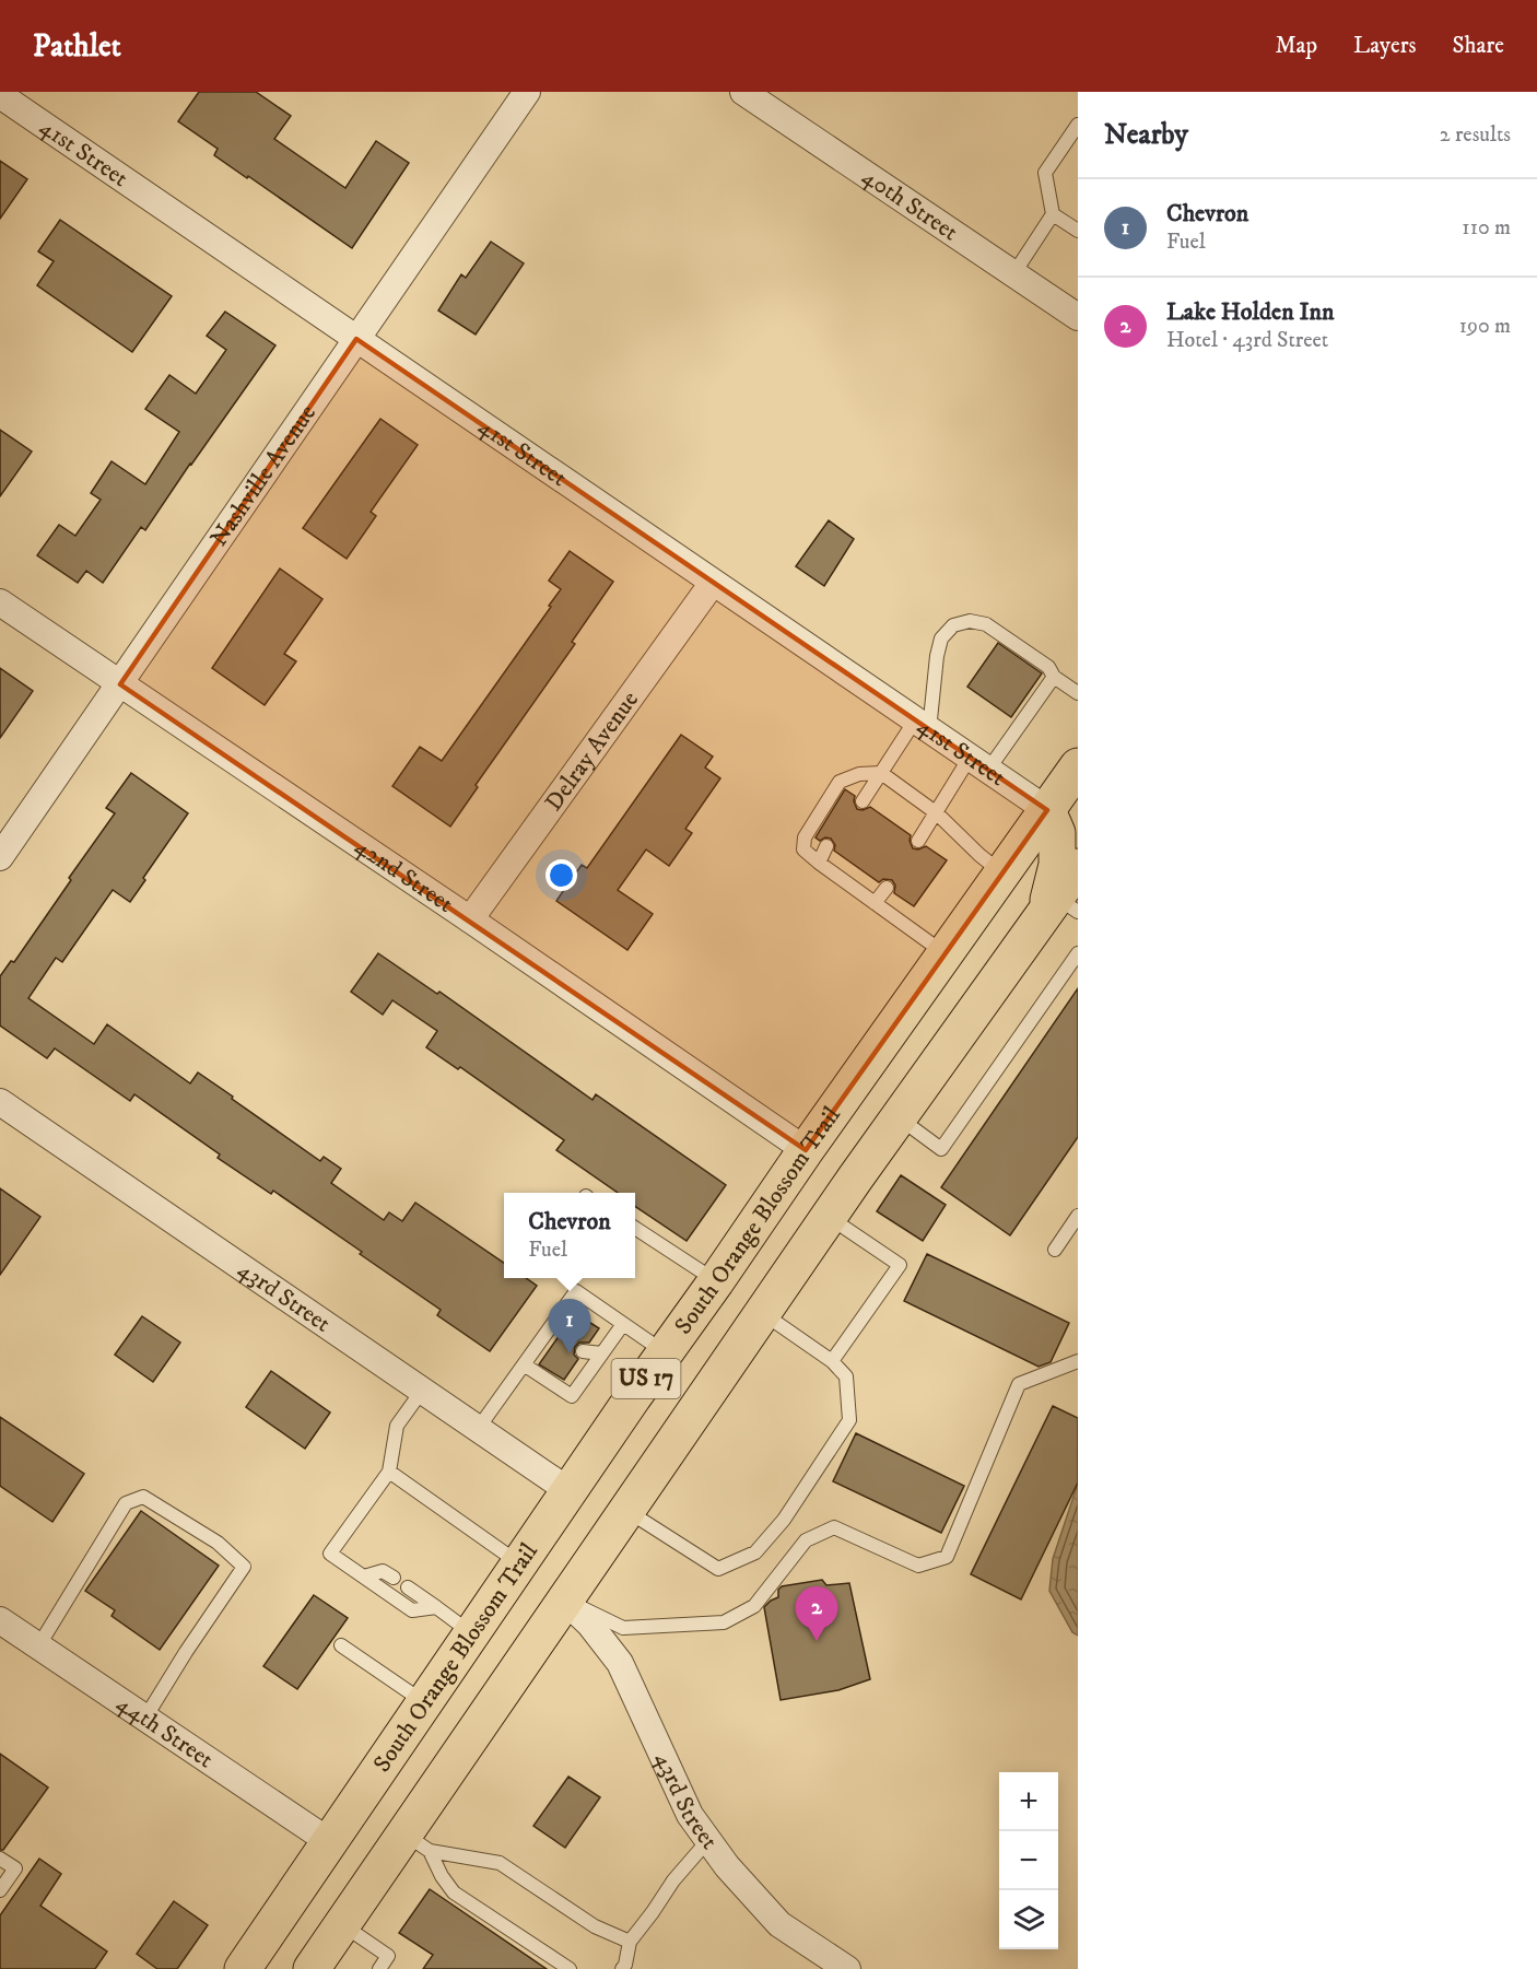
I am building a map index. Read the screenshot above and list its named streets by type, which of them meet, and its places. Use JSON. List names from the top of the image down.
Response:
{
  "streets": {
    "main road": ["South Orange Blossom Trail", "US 17"],
    "street": [
      "41st Street",
      "40th Street",
      "Nashville Avenue",
      "Delray Avenue",
      "42nd Street",
      "43rd Street",
      "44th Street"
    ]
  },
  "crossings": [
    ["41st Street", "Nashville Avenue"],
    ["41st Street", "Delray Avenue"],
    ["41st Street", "South Orange Blossom Trail"],
    ["Nashville Avenue", "42nd Street"],
    ["Delray Avenue", "42nd Street"],
    ["42nd Street", "South Orange Blossom Trail"],
    ["South Orange Blossom Trail", "43rd Street"],
    ["South Orange Blossom Trail", "44th Street"],
    ["43rd Street", "US 17"]
  ],
  "page": {
    "header": "Pathlet",
    "nav": ["Map", "Layers", "Share"],
    "heading": ["Nearby", "2 results"],
    "list": [
      {
        "mark": "1",
        "name": "Chevron",
        "note": "Fuel",
        "value": "110 m"
      },
      {
        "mark": "2",
        "name": "Lake Holden Inn",
        "note": "Hotel · 43rd Street",
        "value": "190 m"
      }
    ],
    "popup": ["Chevron", "Fuel"],
    "pins": ["1", "2"],
    "map_buttons": ["+", "−"]
  }
}
